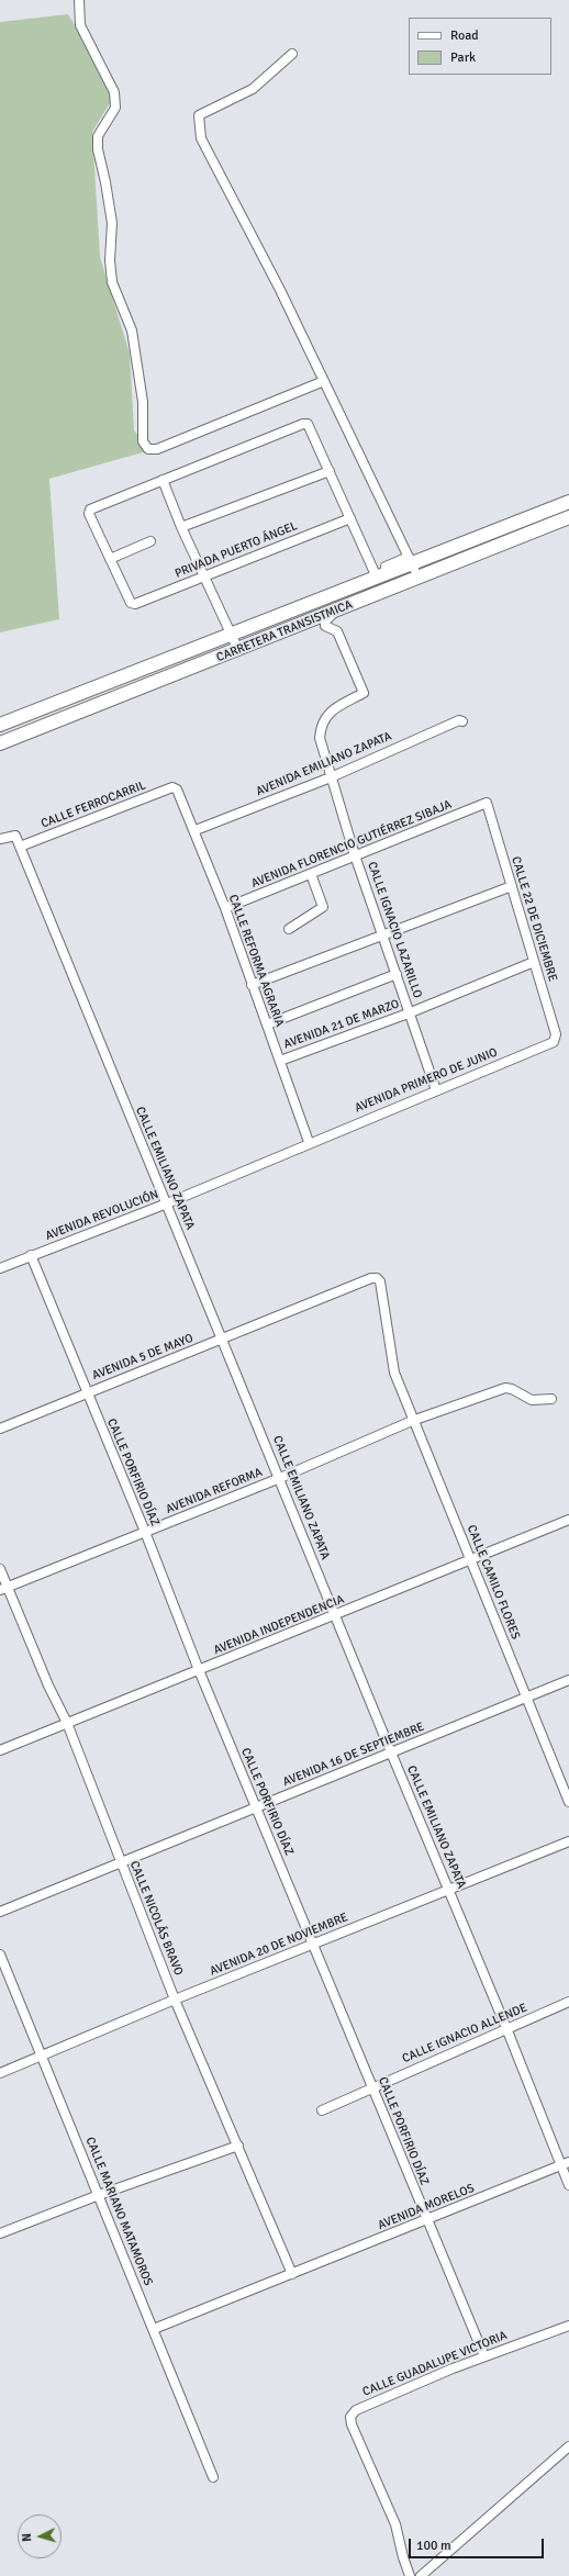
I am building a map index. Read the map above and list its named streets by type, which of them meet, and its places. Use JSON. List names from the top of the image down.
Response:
{
  "streets": {
    "main road": ["CARRETERA TRANSISTMICA"],
    "street": [
      "PRIVADA PUERTO ÁNGEL",
      "AVENIDA EMILIANO ZAPATA",
      "CALLE FERROCARRIL",
      "AVENIDA FLORENCIO GUTIÉRREZ SIBAJA",
      "CALLE 22 DE DICIEMBRE",
      "CALLE IGNACIO LAZARILLO",
      "CALLE REFORMA AGRARIA",
      "AVENIDA 21 DE MARZO",
      "AVENIDA PRIMERO DE JUNIO",
      "CALLE EMILIANO ZAPATA",
      "AVENIDA REVOLUCIÓN",
      "AVENIDA 5 DE MAYO",
      "CALLE PORFIRIO DÍAZ",
      "AVENIDA REFORMA",
      "CALLE CAMILO FLORES",
      "AVENIDA INDEPENDENCIA",
      "AVENIDA 16 DE SEPTIEMBRE",
      "CALLE NICOLÁS BRAVO",
      "AVENIDA 20 DE NOVIEMBRE",
      "CALLE IGNACIO ALLENDE",
      "AVENIDA MORELOS",
      "CALLE MARIANO MATAMOROS",
      "CALLE GUADALUPE VICTORIA"
    ]
  },
  "crossings": [
    ["CARRETERA TRANSISTMICA", "CALLE IGNACIO LAZARILLO"],
    ["AVENIDA EMILIANO ZAPATA", "CALLE IGNACIO LAZARILLO"],
    ["AVENIDA EMILIANO ZAPATA", "CALLE REFORMA AGRARIA"],
    ["CALLE FERROCARRIL", "CALLE REFORMA AGRARIA"],
    ["CALLE FERROCARRIL", "CALLE EMILIANO ZAPATA"],
    ["AVENIDA FLORENCIO GUTIÉRREZ SIBAJA", "CALLE 22 DE DICIEMBRE"],
    ["AVENIDA FLORENCIO GUTIÉRREZ SIBAJA", "CALLE IGNACIO LAZARILLO"],
    ["AVENIDA FLORENCIO GUTIÉRREZ SIBAJA", "CALLE REFORMA AGRARIA"],
    ["CALLE 22 DE DICIEMBRE", "AVENIDA 21 DE MARZO"],
    ["CALLE 22 DE DICIEMBRE", "AVENIDA PRIMERO DE JUNIO"],
    ["CALLE IGNACIO LAZARILLO", "AVENIDA 21 DE MARZO"],
    ["CALLE IGNACIO LAZARILLO", "AVENIDA PRIMERO DE JUNIO"],
    ["CALLE REFORMA AGRARIA", "AVENIDA 21 DE MARZO"],
    ["CALLE REFORMA AGRARIA", "AVENIDA PRIMERO DE JUNIO"],
    ["CALLE REFORMA AGRARIA", "AVENIDA REVOLUCIÓN"],
    ["AVENIDA PRIMERO DE JUNIO", "AVENIDA REVOLUCIÓN"],
    ["CALLE EMILIANO ZAPATA", "AVENIDA REVOLUCIÓN"],
    ["CALLE EMILIANO ZAPATA", "AVENIDA 5 DE MAYO"],
    ["CALLE EMILIANO ZAPATA", "AVENIDA REFORMA"],
    ["CALLE EMILIANO ZAPATA", "AVENIDA INDEPENDENCIA"],
    ["CALLE EMILIANO ZAPATA", "AVENIDA 16 DE SEPTIEMBRE"],
    ["CALLE EMILIANO ZAPATA", "AVENIDA 20 DE NOVIEMBRE"],
    ["CALLE EMILIANO ZAPATA", "CALLE IGNACIO ALLENDE"],
    ["CALLE EMILIANO ZAPATA", "AVENIDA MORELOS"],
    ["AVENIDA REVOLUCIÓN", "CALLE PORFIRIO DÍAZ"],
    ["AVENIDA 5 DE MAYO", "CALLE PORFIRIO DÍAZ"],
    ["AVENIDA 5 DE MAYO", "CALLE CAMILO FLORES"],
    ["CALLE PORFIRIO DÍAZ", "AVENIDA REFORMA"],
    ["CALLE PORFIRIO DÍAZ", "AVENIDA INDEPENDENCIA"],
    ["CALLE PORFIRIO DÍAZ", "AVENIDA 16 DE SEPTIEMBRE"],
    ["CALLE PORFIRIO DÍAZ", "AVENIDA 20 DE NOVIEMBRE"],
    ["CALLE PORFIRIO DÍAZ", "CALLE IGNACIO ALLENDE"],
    ["CALLE PORFIRIO DÍAZ", "AVENIDA MORELOS"],
    ["CALLE PORFIRIO DÍAZ", "CALLE GUADALUPE VICTORIA"],
    ["AVENIDA REFORMA", "CALLE CAMILO FLORES"],
    ["AVENIDA REFORMA", "CALLE NICOLÁS BRAVO"],
    ["CALLE CAMILO FLORES", "AVENIDA INDEPENDENCIA"],
    ["CALLE CAMILO FLORES", "AVENIDA 16 DE SEPTIEMBRE"],
    ["AVENIDA INDEPENDENCIA", "CALLE NICOLÁS BRAVO"],
    ["AVENIDA 16 DE SEPTIEMBRE", "CALLE NICOLÁS BRAVO"],
    ["CALLE NICOLÁS BRAVO", "AVENIDA 20 DE NOVIEMBRE"],
    ["CALLE NICOLÁS BRAVO", "AVENIDA MORELOS"],
    ["AVENIDA 20 DE NOVIEMBRE", "CALLE MARIANO MATAMOROS"],
    ["AVENIDA MORELOS", "CALLE MARIANO MATAMOROS"]
  ],
  "legend": ["Road", "Park"],
  "scale_bar": "100 m",
  "north": "left"
}
